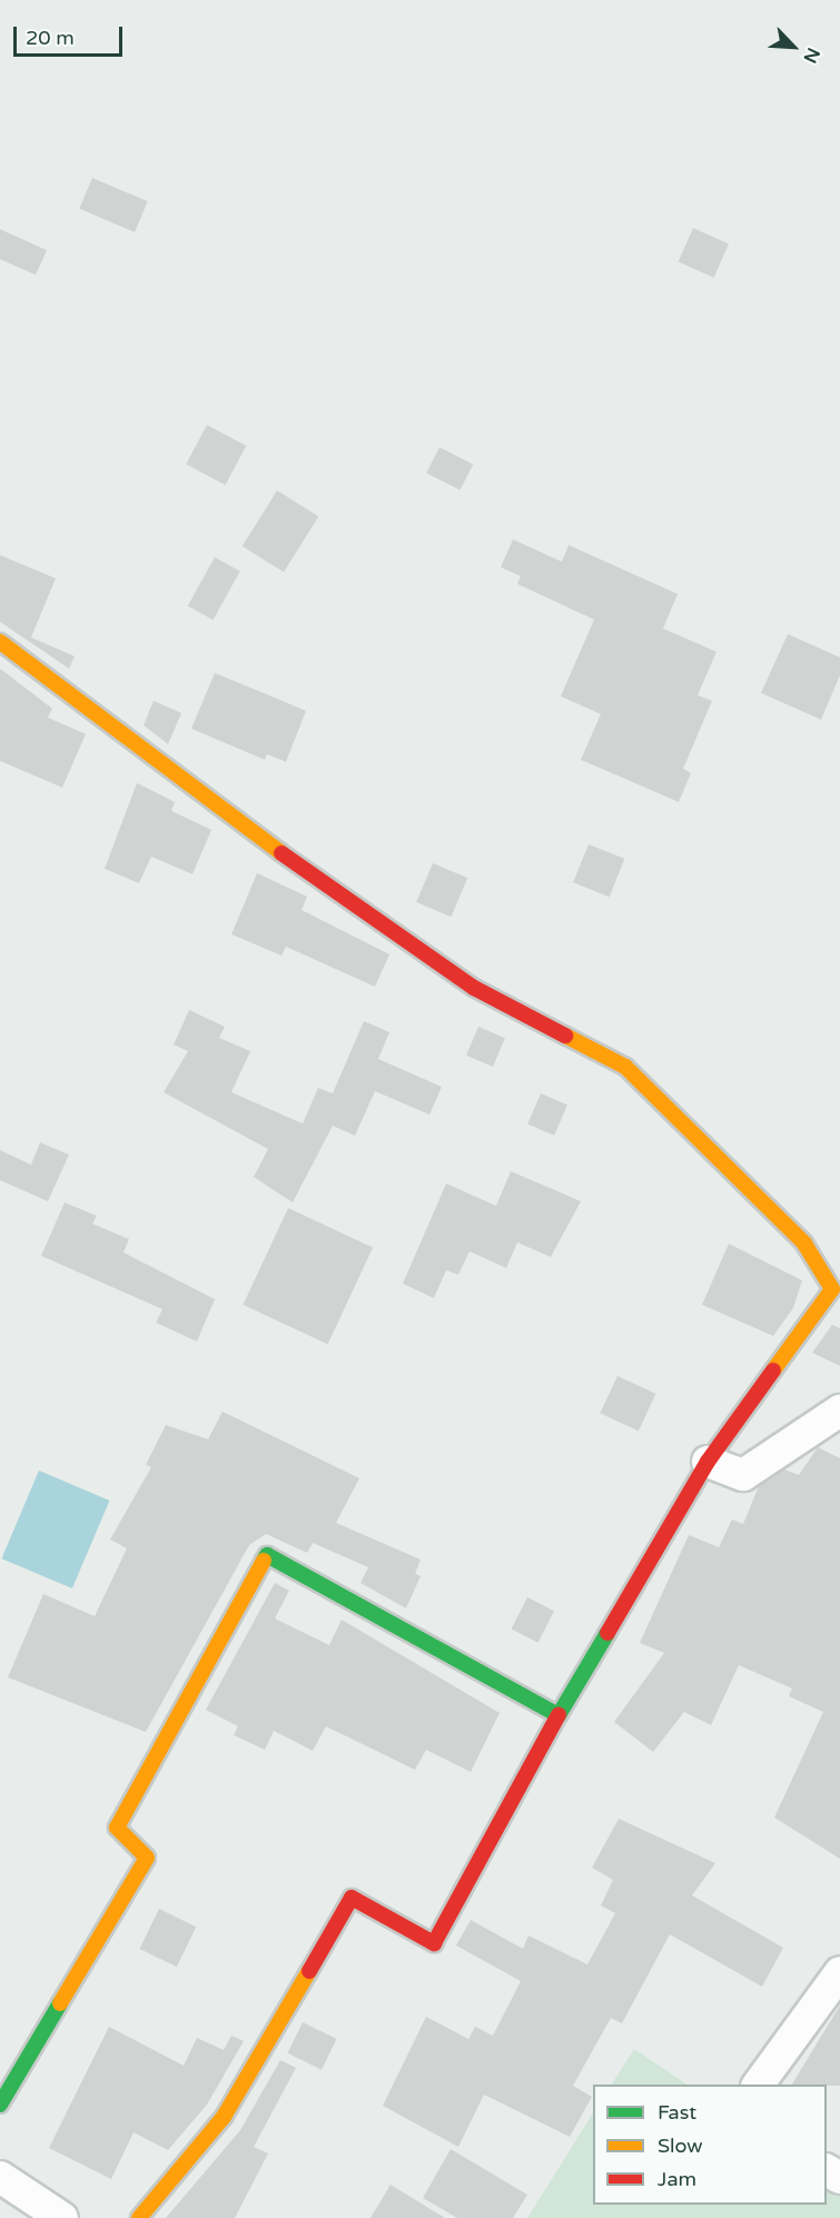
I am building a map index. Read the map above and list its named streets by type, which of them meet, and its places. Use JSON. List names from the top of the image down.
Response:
{
  "legend": ["Fast", "Slow", "Jam"],
  "scale_bar": "20 m",
  "north": "bottom right"
}
